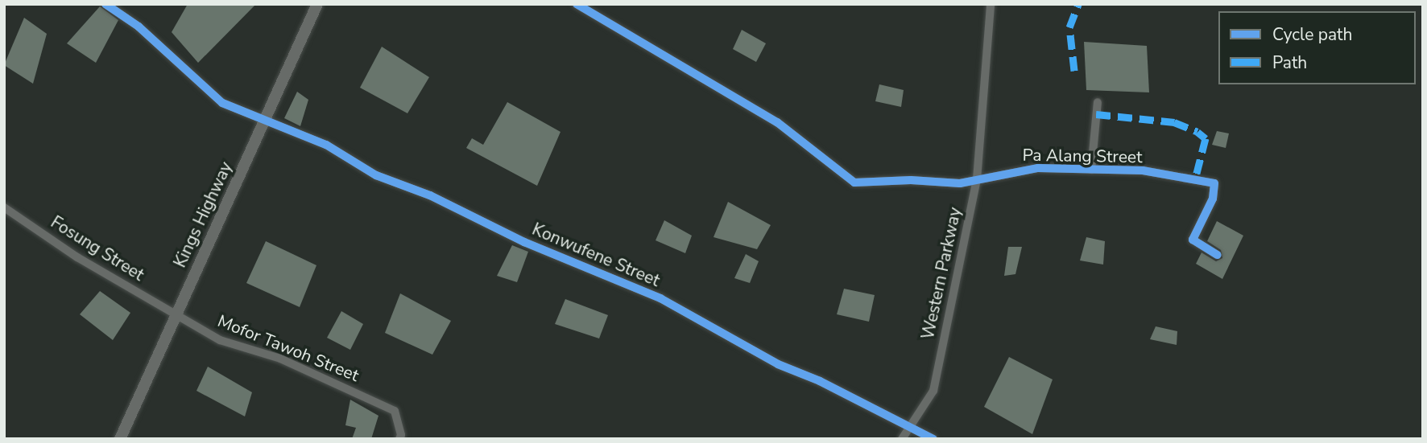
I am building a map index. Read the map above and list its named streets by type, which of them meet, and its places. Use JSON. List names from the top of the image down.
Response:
{
  "streets": {
    "street": [
      "Pa Alang Street",
      "Kings Highway",
      "Fosung Street",
      "Konwufene Street",
      "Western Parkway",
      "Mofor Tawoh Street"
    ]
  },
  "crossings": [
    ["Pa Alang Street", "Western Parkway"],
    ["Kings Highway", "Fosung Street"],
    ["Kings Highway", "Konwufene Street"],
    ["Kings Highway", "Mofor Tawoh Street"],
    ["Fosung Street", "Mofor Tawoh Street"],
    ["Konwufene Street", "Western Parkway"]
  ],
  "legend": ["Cycle path", "Path"]
}
